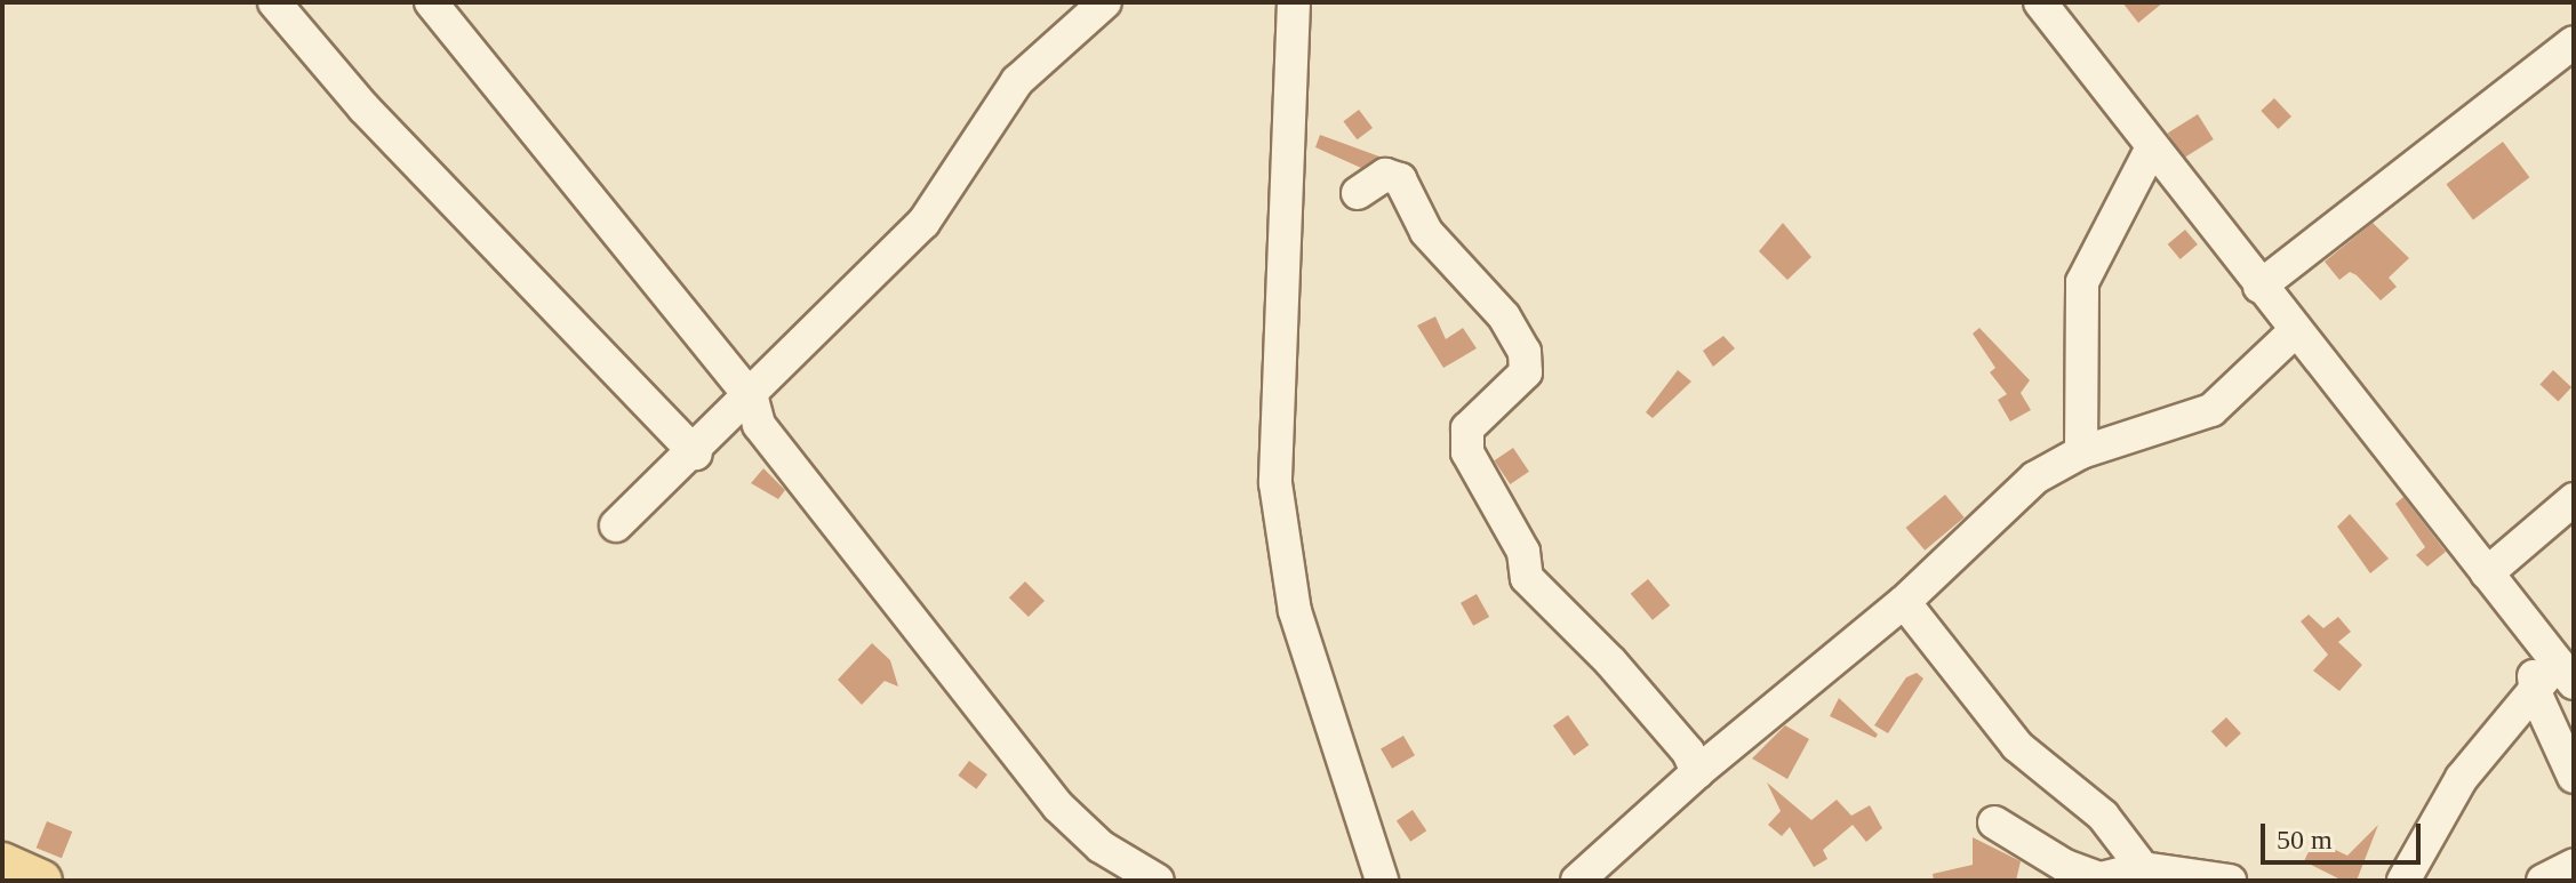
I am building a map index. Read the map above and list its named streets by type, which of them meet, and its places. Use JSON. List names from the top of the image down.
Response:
{
  "scale_bar": "50 m"
}
